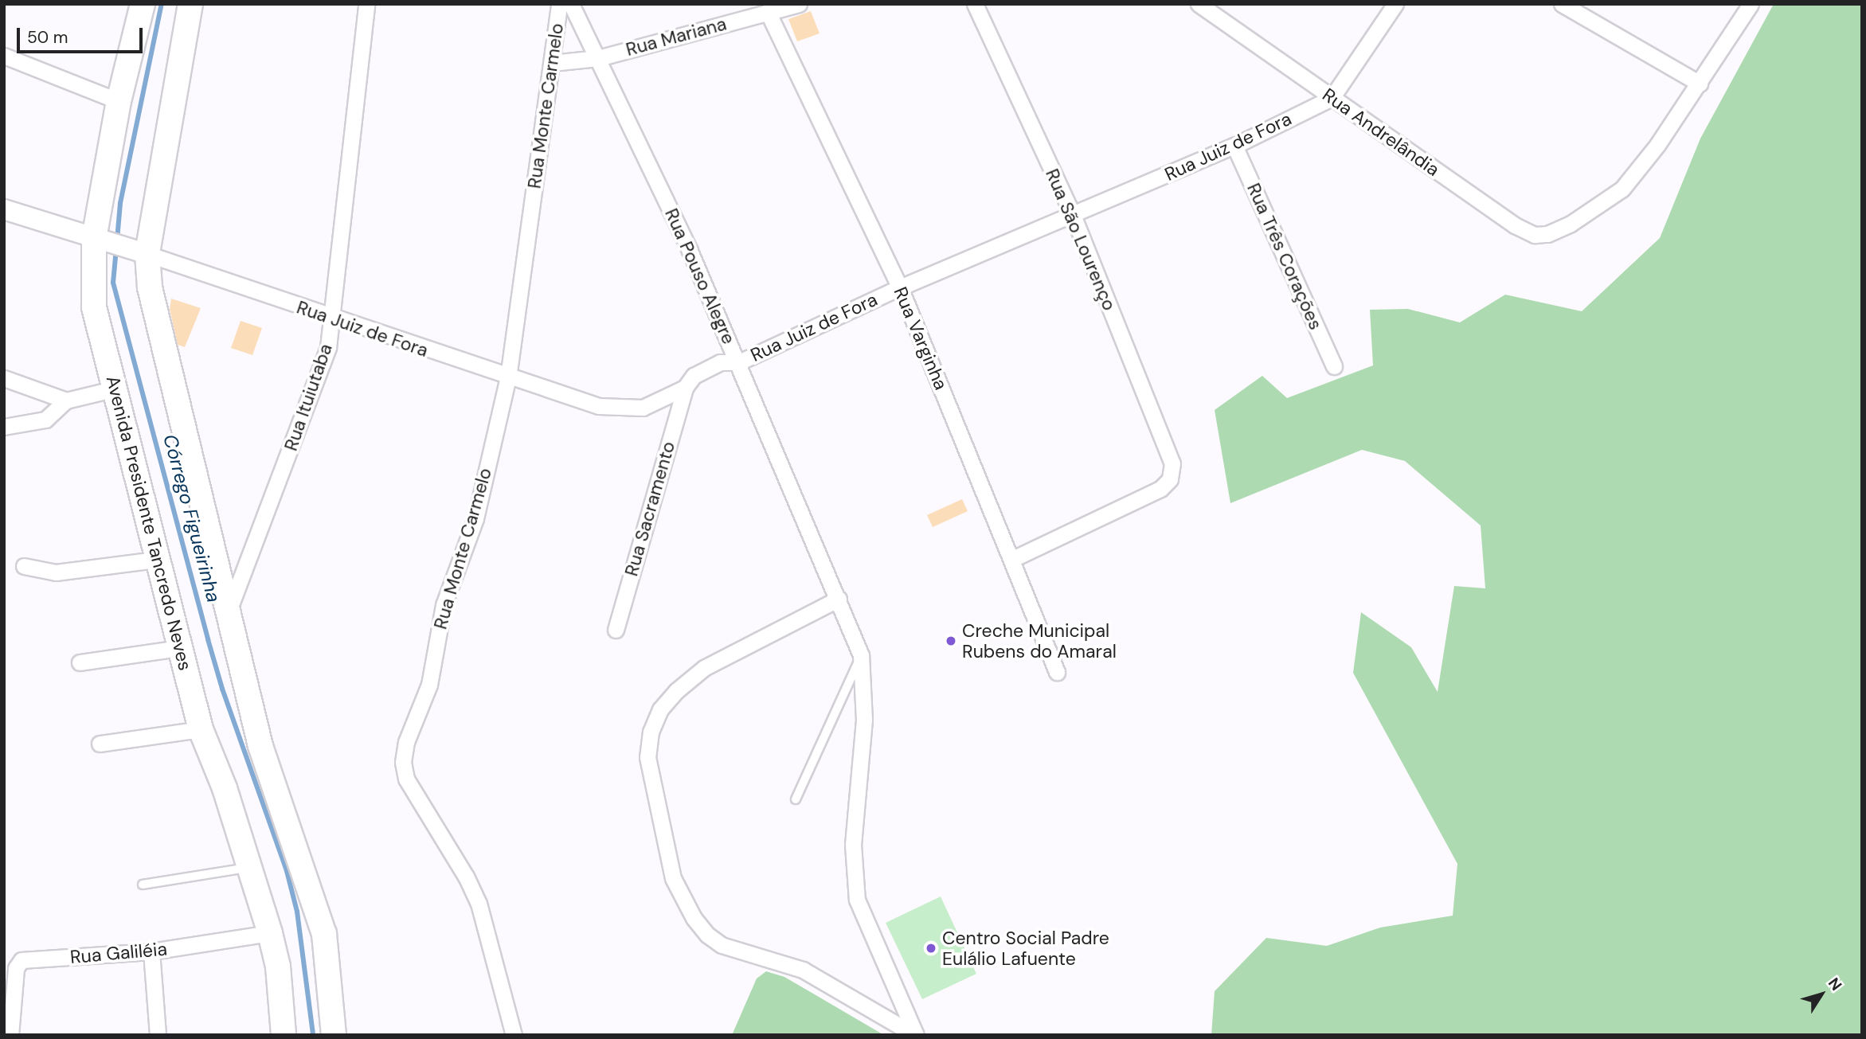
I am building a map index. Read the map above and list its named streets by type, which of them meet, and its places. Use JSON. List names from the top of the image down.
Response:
{
  "streets": {
    "main road": ["Avenida Presidente Tancredo Neves"],
    "street": [
      "Rua Mariana",
      "Rua Monte Carmelo",
      "Rua Andrelândia",
      "Rua Juiz de Fora",
      "Rua São Lourenço",
      "Rua Três Corações",
      "Rua Pouso Alegre",
      "Rua Varginha",
      "Rua Ituiutaba",
      "Rua Sacramento",
      "Rua Galiléia"
    ]
  },
  "crossings": [
    ["Rua Mariana", "Rua Monte Carmelo"],
    ["Rua Mariana", "Rua Pouso Alegre"],
    ["Rua Mariana", "Rua Varginha"],
    ["Rua Monte Carmelo", "Rua Juiz de Fora"],
    ["Rua Andrelândia", "Rua Juiz de Fora"],
    ["Rua Juiz de Fora", "Rua São Lourenço"],
    ["Rua Juiz de Fora", "Rua Três Corações"],
    ["Rua Juiz de Fora", "Rua Pouso Alegre"],
    ["Rua Juiz de Fora", "Rua Varginha"],
    ["Rua Juiz de Fora", "Rua Ituiutaba"],
    ["Rua Juiz de Fora", "Rua Sacramento"],
    ["Rua São Lourenço", "Rua Varginha"],
    ["Avenida Presidente Tancredo Neves", "Rua Galiléia"]
  ],
  "water": ["Córrego Figueirinha"],
  "places": ["Creche Municipal Rubens do Amaral", "Centro Social Padre Eulálio Lafuente"],
  "scale_bar": "50 m",
  "north": "top right"
}
